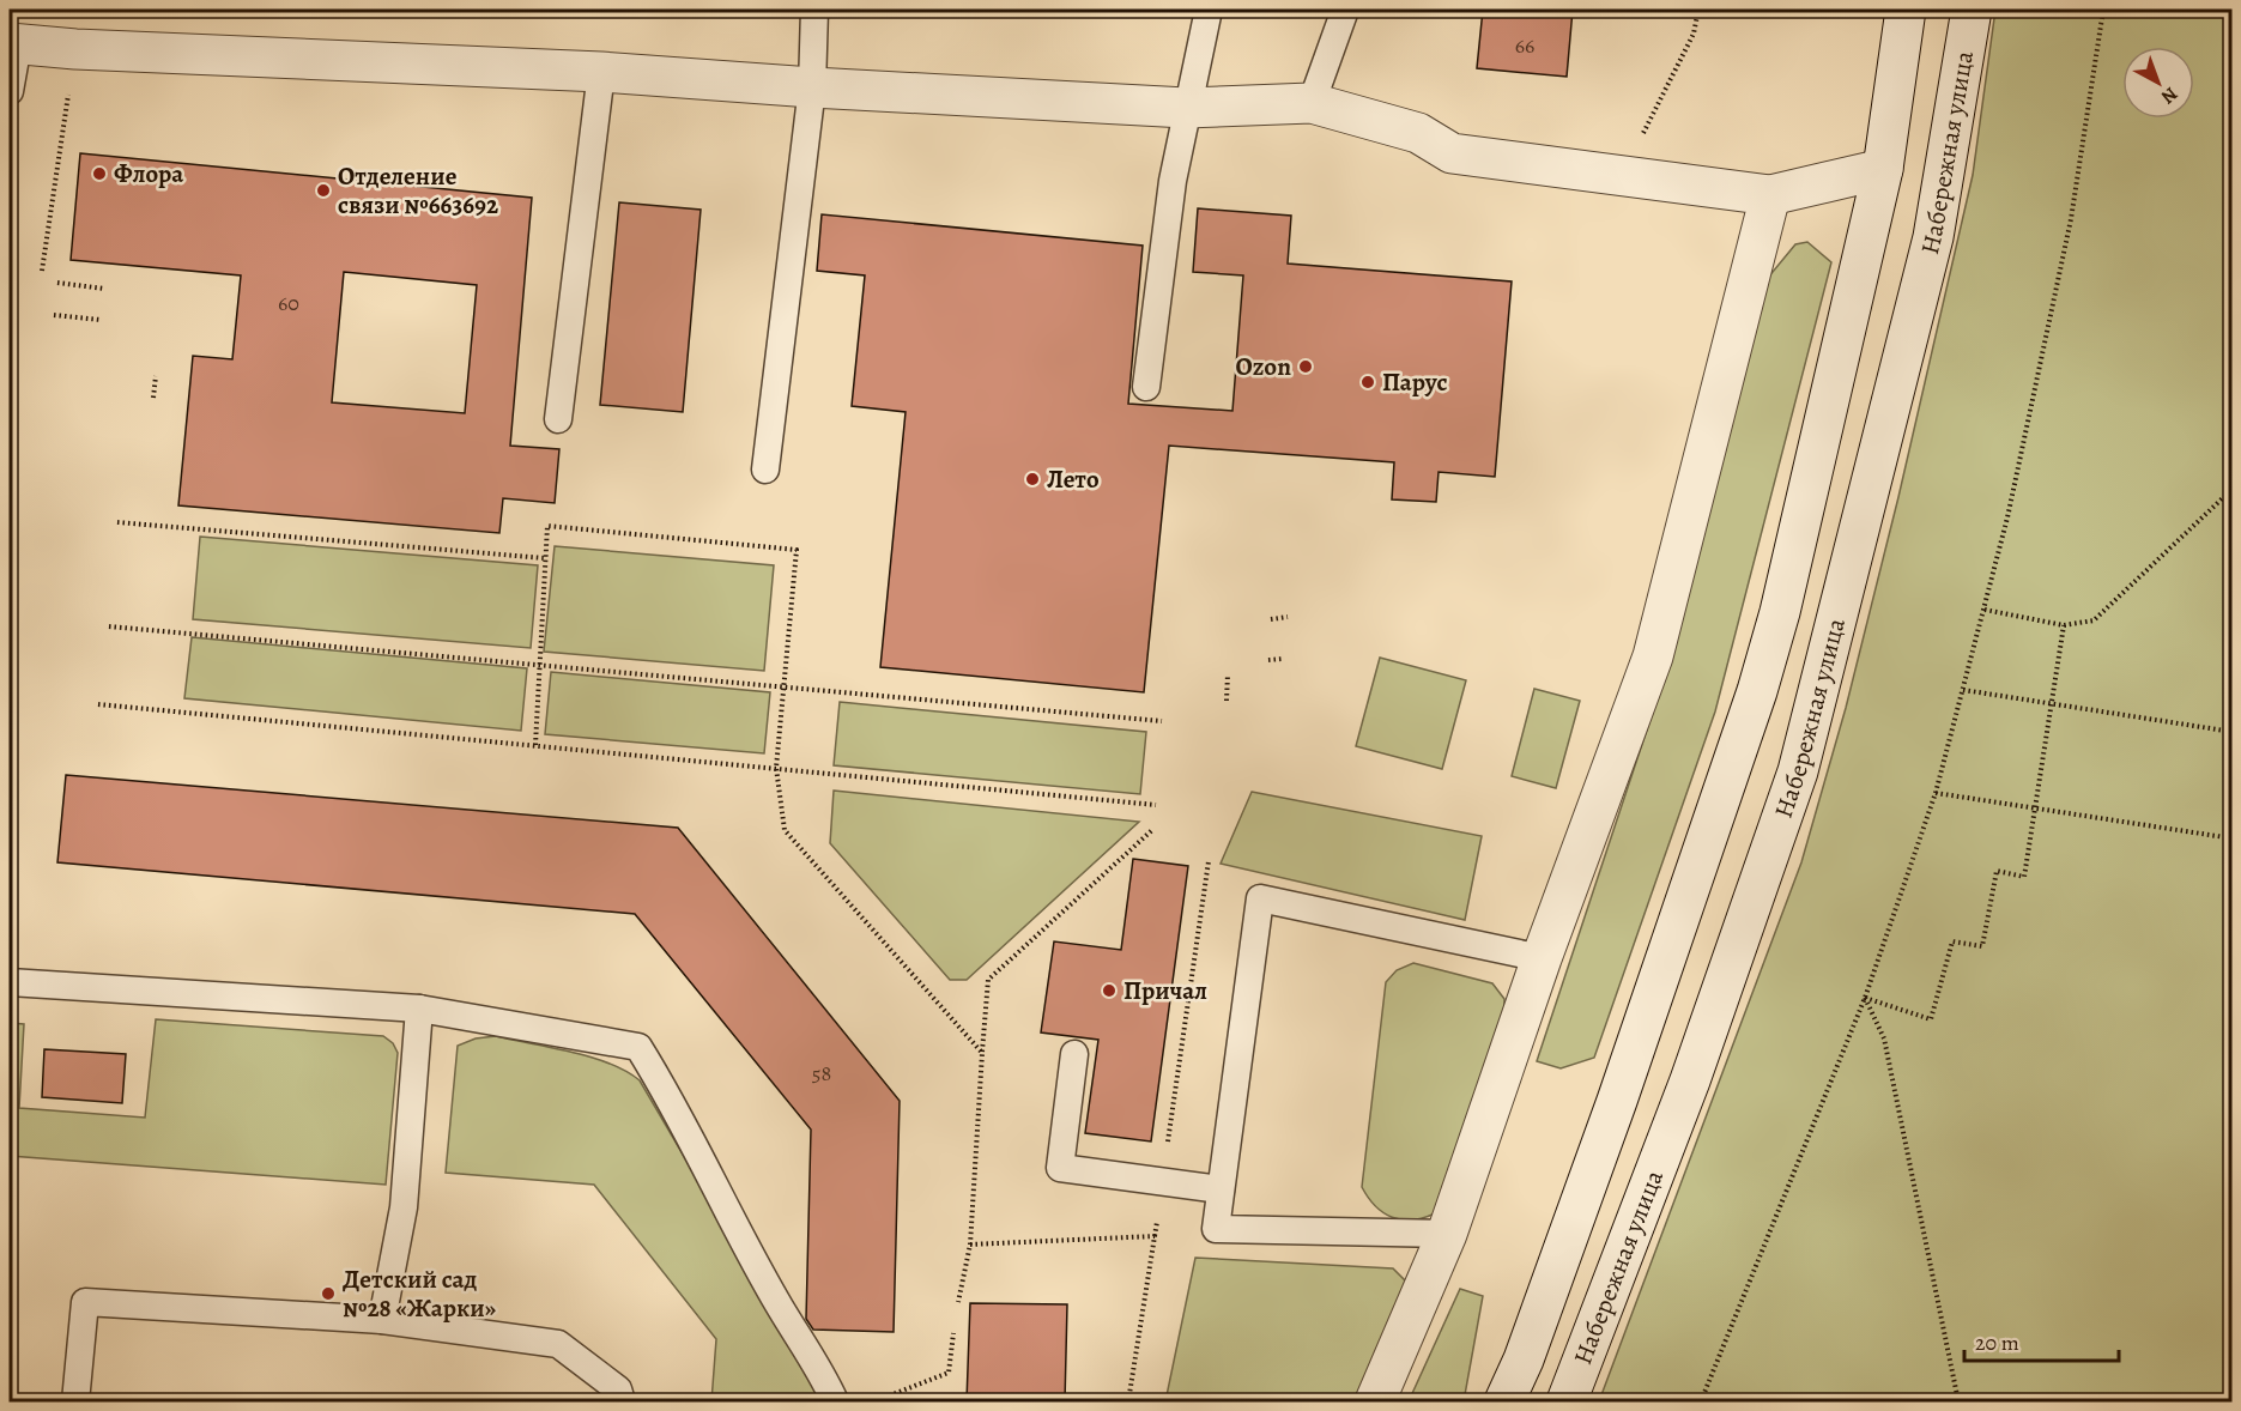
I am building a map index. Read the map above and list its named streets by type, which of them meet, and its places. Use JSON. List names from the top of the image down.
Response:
{
  "streets": {
    "street": ["Набережная улица"]
  },
  "places": [
    "Флора",
    "Отделение связи №663692",
    "Ozon",
    "Парус",
    "Лето",
    "Причал",
    "Детский сад №28 «Жарки»"
  ],
  "house_numbers": ["66", "60", "58"],
  "scale_bar": "20 m",
  "north": "bottom right"
}
